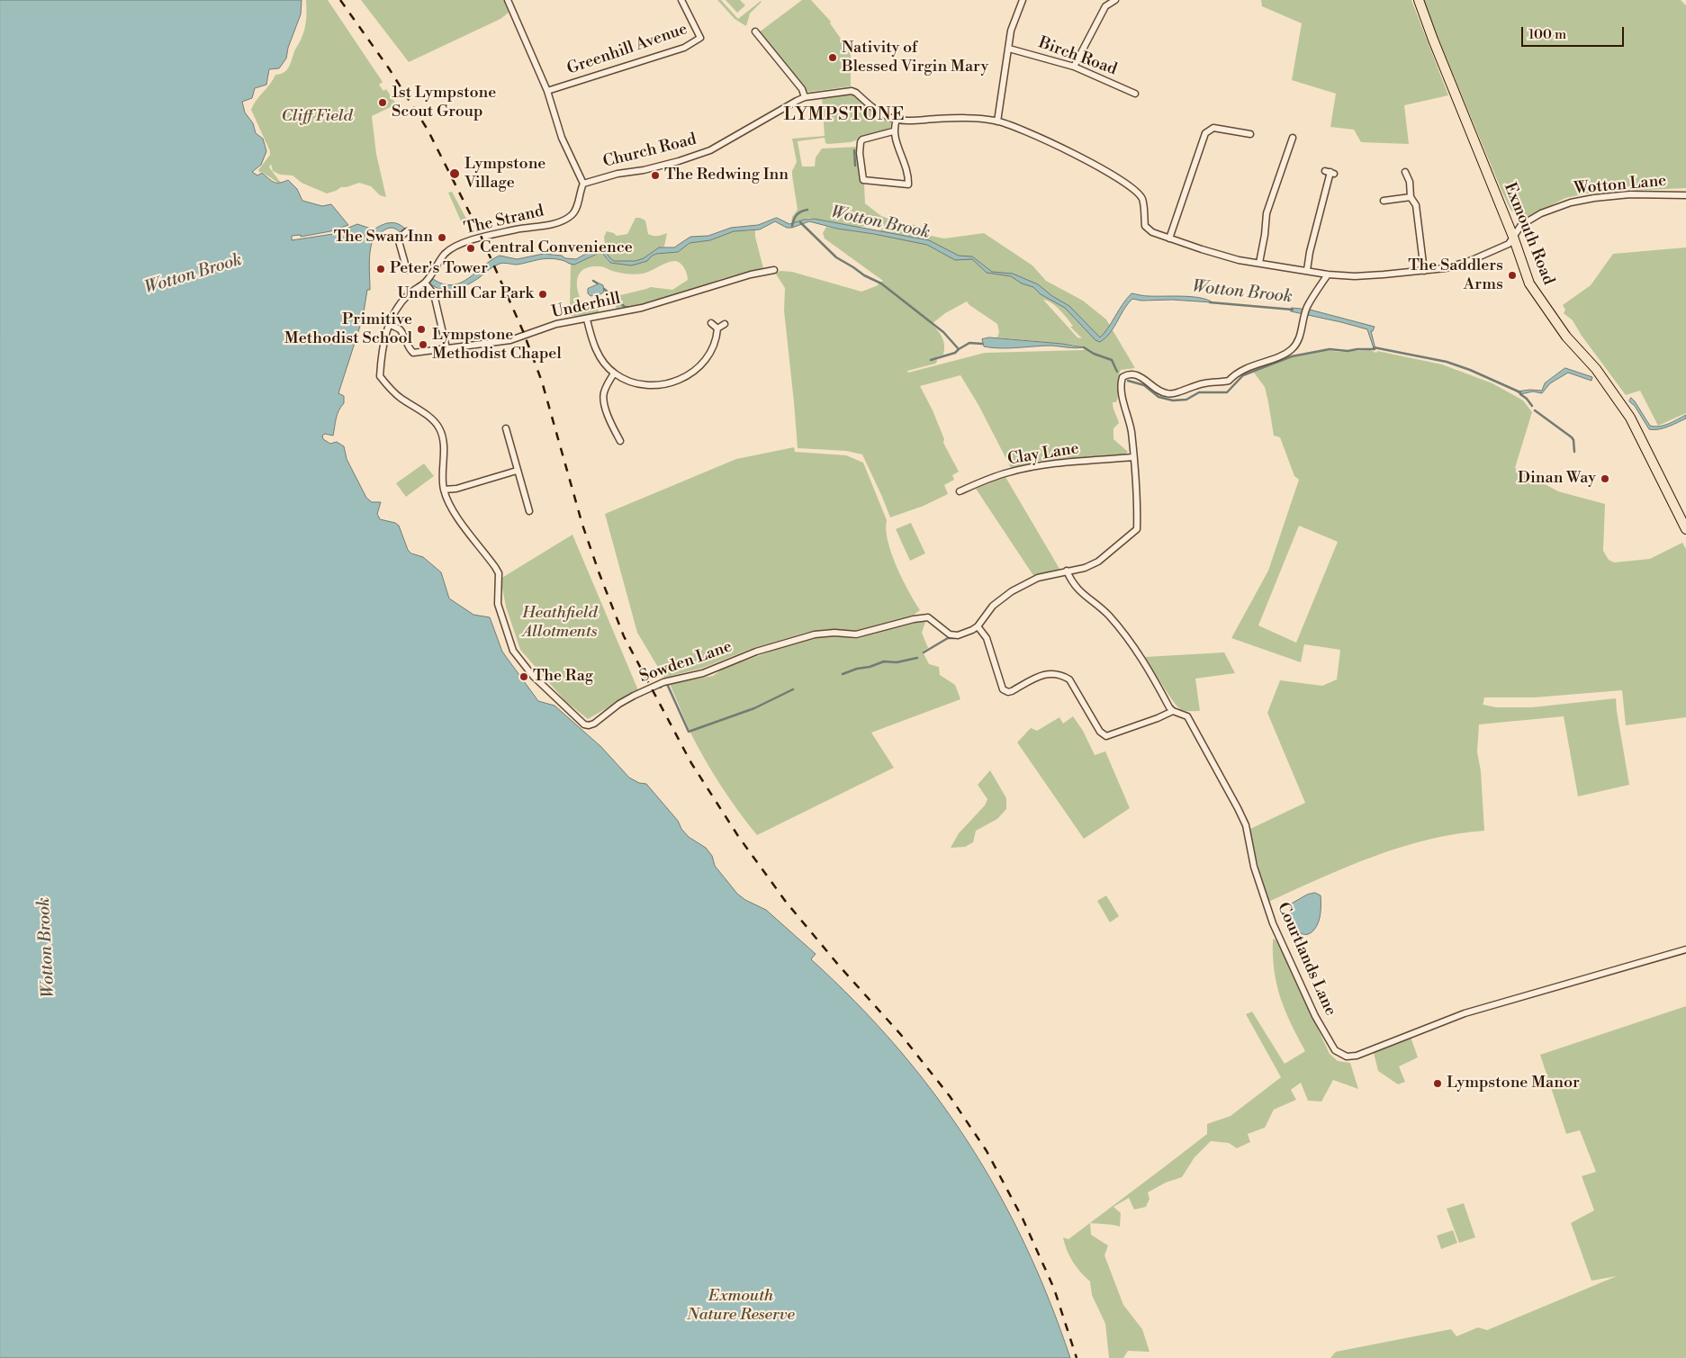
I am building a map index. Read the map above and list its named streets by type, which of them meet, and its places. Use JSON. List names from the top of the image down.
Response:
{
  "streets": {
    "highway": ["Exmouth Road"],
    "street": [
      "Greenhill Avenue",
      "Birch Road",
      "Church Road",
      "Wotton Lane",
      "The Strand",
      "Underhill",
      "Clay Lane",
      "Sowden Lane",
      "Courtlands Lane"
    ]
  },
  "crossings": [
    ["Church Road", "Wotton Lane"],
    ["Church Road", "The Strand"],
    ["Wotton Lane", "Exmouth Road"],
    ["The Strand", "Underhill"],
    ["The Strand", "Sowden Lane"]
  ],
  "districts": ["LYMPSTONE"],
  "water": ["Wotton Brook"],
  "parks": ["Cliff Field", "Heathfield Allotments", "Exmouth Nature Reserve"],
  "places": [
    "Nativity of Blessed Virgin Mary",
    "1st Lympstone Scout Group",
    "Lympstone Village",
    "The Redwing Inn",
    "The Swan Inn",
    "Central Convenience",
    "Peter's Tower",
    "The Saddlers Arms",
    "Underhill Car Park",
    "Primitive Methodist School",
    "Lympstone Methodist Chapel",
    "Dinan Way",
    "The Rag",
    "Lympstone Manor"
  ],
  "scale_bar": "100 m"
}
